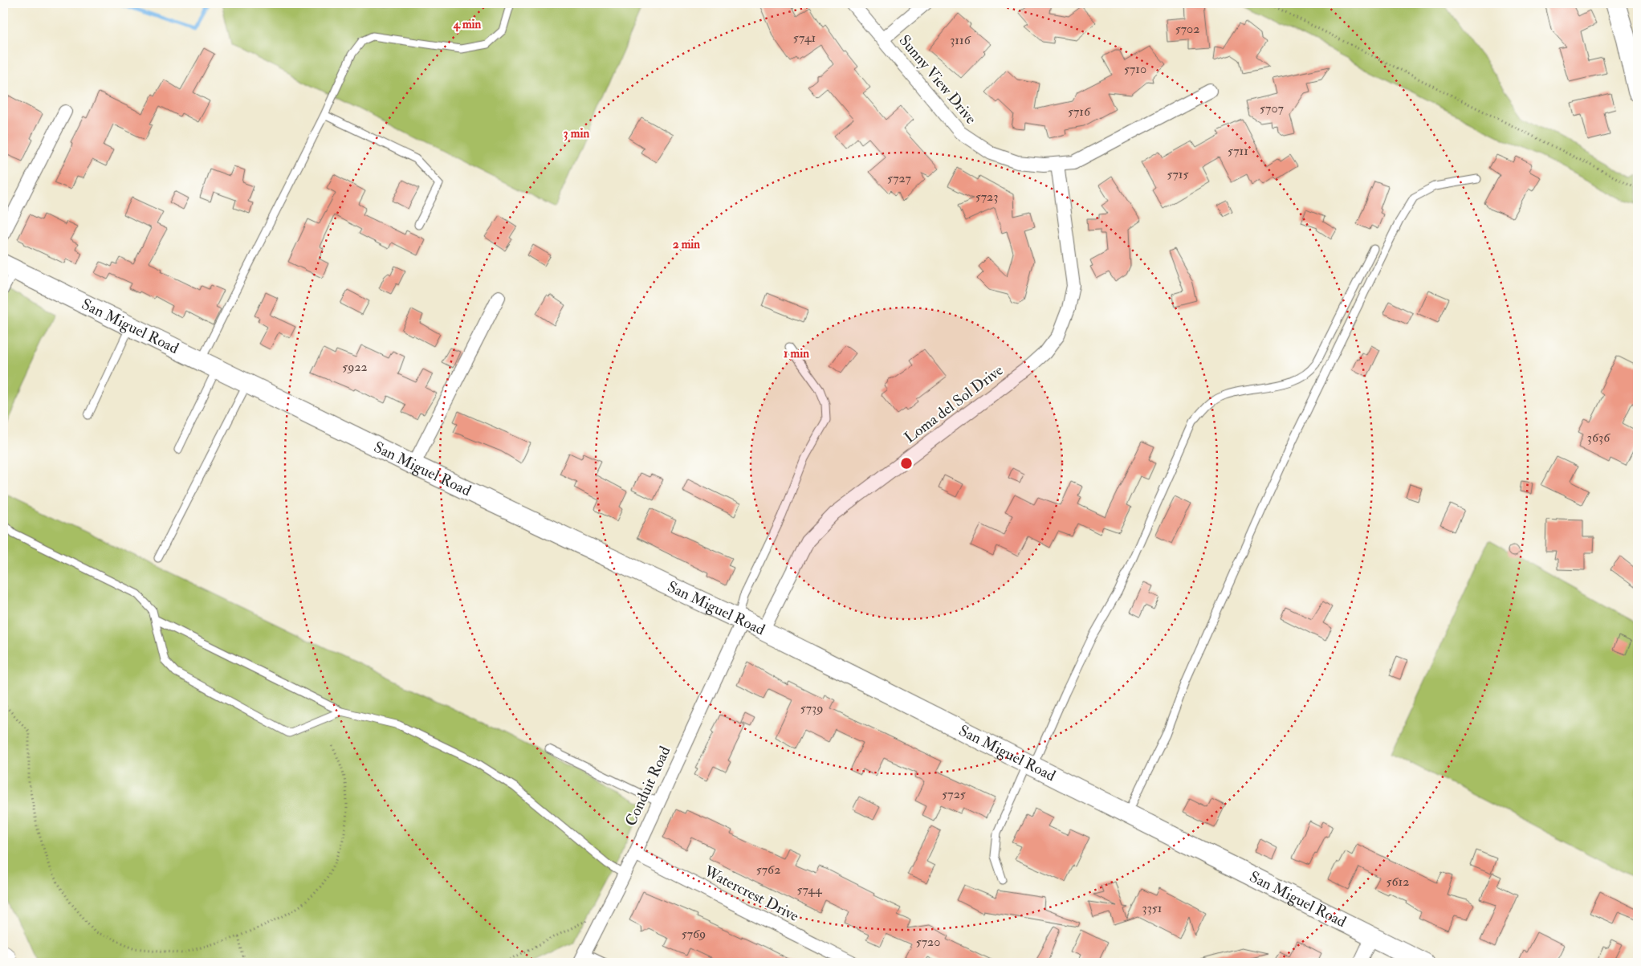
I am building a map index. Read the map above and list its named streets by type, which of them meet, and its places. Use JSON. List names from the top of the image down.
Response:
{
  "streets": {
    "street": [
      "Sunny View Drive",
      "San Miguel Road",
      "Loma del Sol Drive",
      "Conduit Road",
      "Watercrest Drive"
    ]
  },
  "crossings": [
    ["Sunny View Drive", "Loma del Sol Drive"],
    ["San Miguel Road", "Loma del Sol Drive"],
    ["San Miguel Road", "Conduit Road"],
    ["Conduit Road", "Watercrest Drive"]
  ],
  "house_numbers": [
    "5702",
    "5741",
    "3116",
    "5710",
    "5707",
    "5716",
    "5711",
    "5715",
    "5727",
    "5723",
    "5922",
    "3636",
    "5739",
    "5725",
    "5762",
    "5612",
    "5744",
    "3351",
    "5769",
    "5720"
  ],
  "rings": [
    "4 min",
    "3 min",
    "2 min",
    "1 min"
  ]
}
